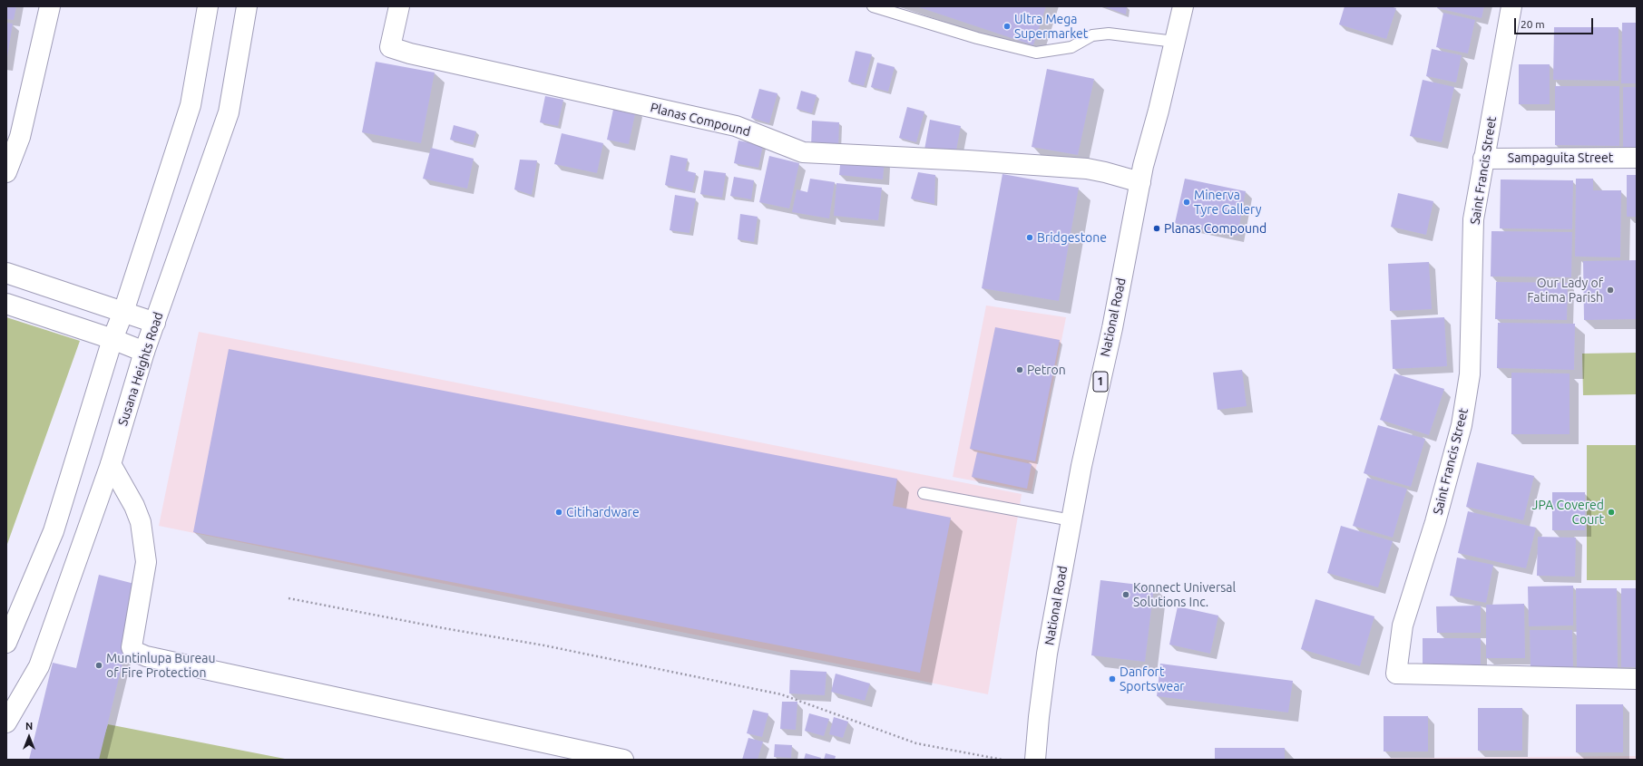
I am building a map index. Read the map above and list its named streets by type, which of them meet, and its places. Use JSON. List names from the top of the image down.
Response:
{
  "streets": {
    "main road": [
      "Planas Compound",
      "Sampaguita Street",
      "Saint Francis Street",
      "National Road",
      "Susana Heights Road",
      "1"
    ]
  },
  "crossings": [
    ["Planas Compound", "National Road"],
    ["Sampaguita Street", "Saint Francis Street"]
  ],
  "places": [
    "Ultra Mega Supermarket",
    "Minerva Tyre Gallery",
    "Planas Compound",
    "Bridgestone",
    "Our Lady of Fatima Parish",
    "Petron",
    "Citihardware",
    "JPA Covered Court",
    "Konnect Universal Solutions Inc.",
    "Muntinlupa Bureau of Fire Protection",
    "Danfort Sportswear"
  ],
  "scale_bar": "20 m",
  "north": "top"
}
